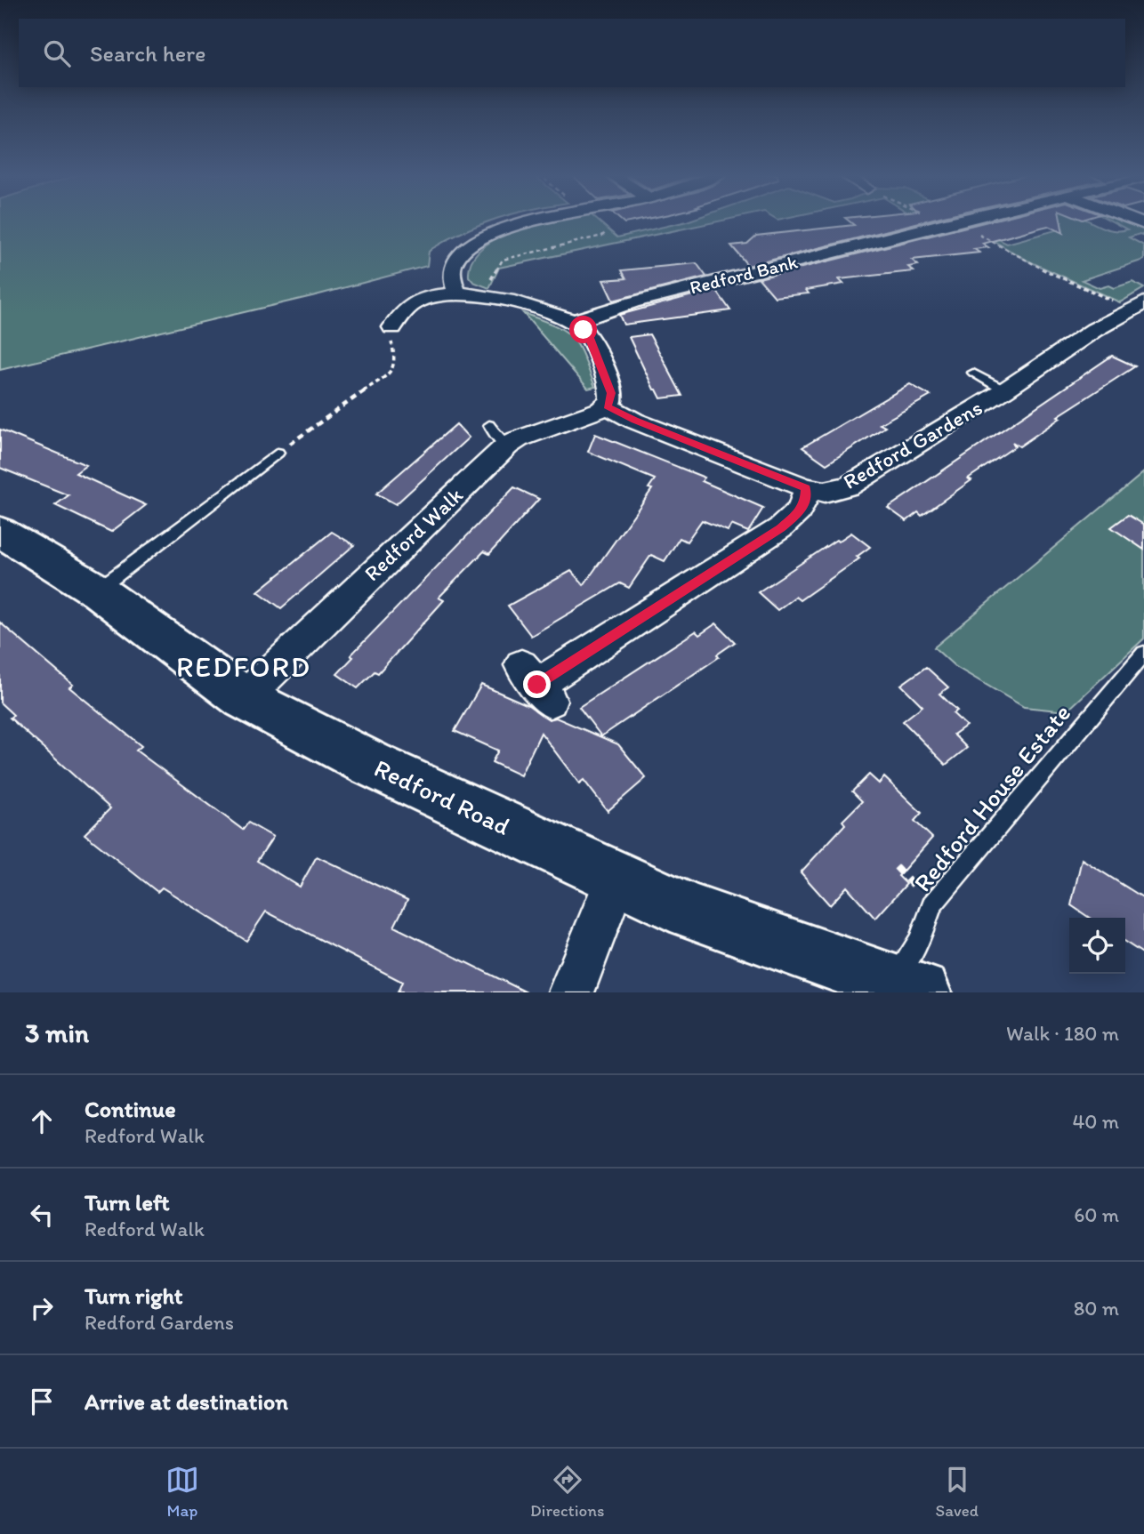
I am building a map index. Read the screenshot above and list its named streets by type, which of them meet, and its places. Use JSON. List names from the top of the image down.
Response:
{
  "streets": {
    "main road": ["Redford Road"],
    "street": ["Redford Bank", "Redford Gardens", "Redford Walk"],
    "lane": ["Redford House Estate"]
  },
  "crossings": [
    ["Redford Walk", "Redford Road"],
    ["Redford Road", "Redford House Estate"]
  ],
  "districts": ["REDFORD"],
  "page": {
    "search": "Search here",
    "heading": ["3 min", "Walk · 180 m"],
    "list": [
      ["Continue", "Redford Walk", "40 m"],
      ["Turn left", "Redford Walk", "60 m"],
      ["Turn right", "Redford Gardens", "80 m"],
      "Arrive at destination"
    ],
    "nav": ["Map", "Directions", "Saved"]
  }
}
